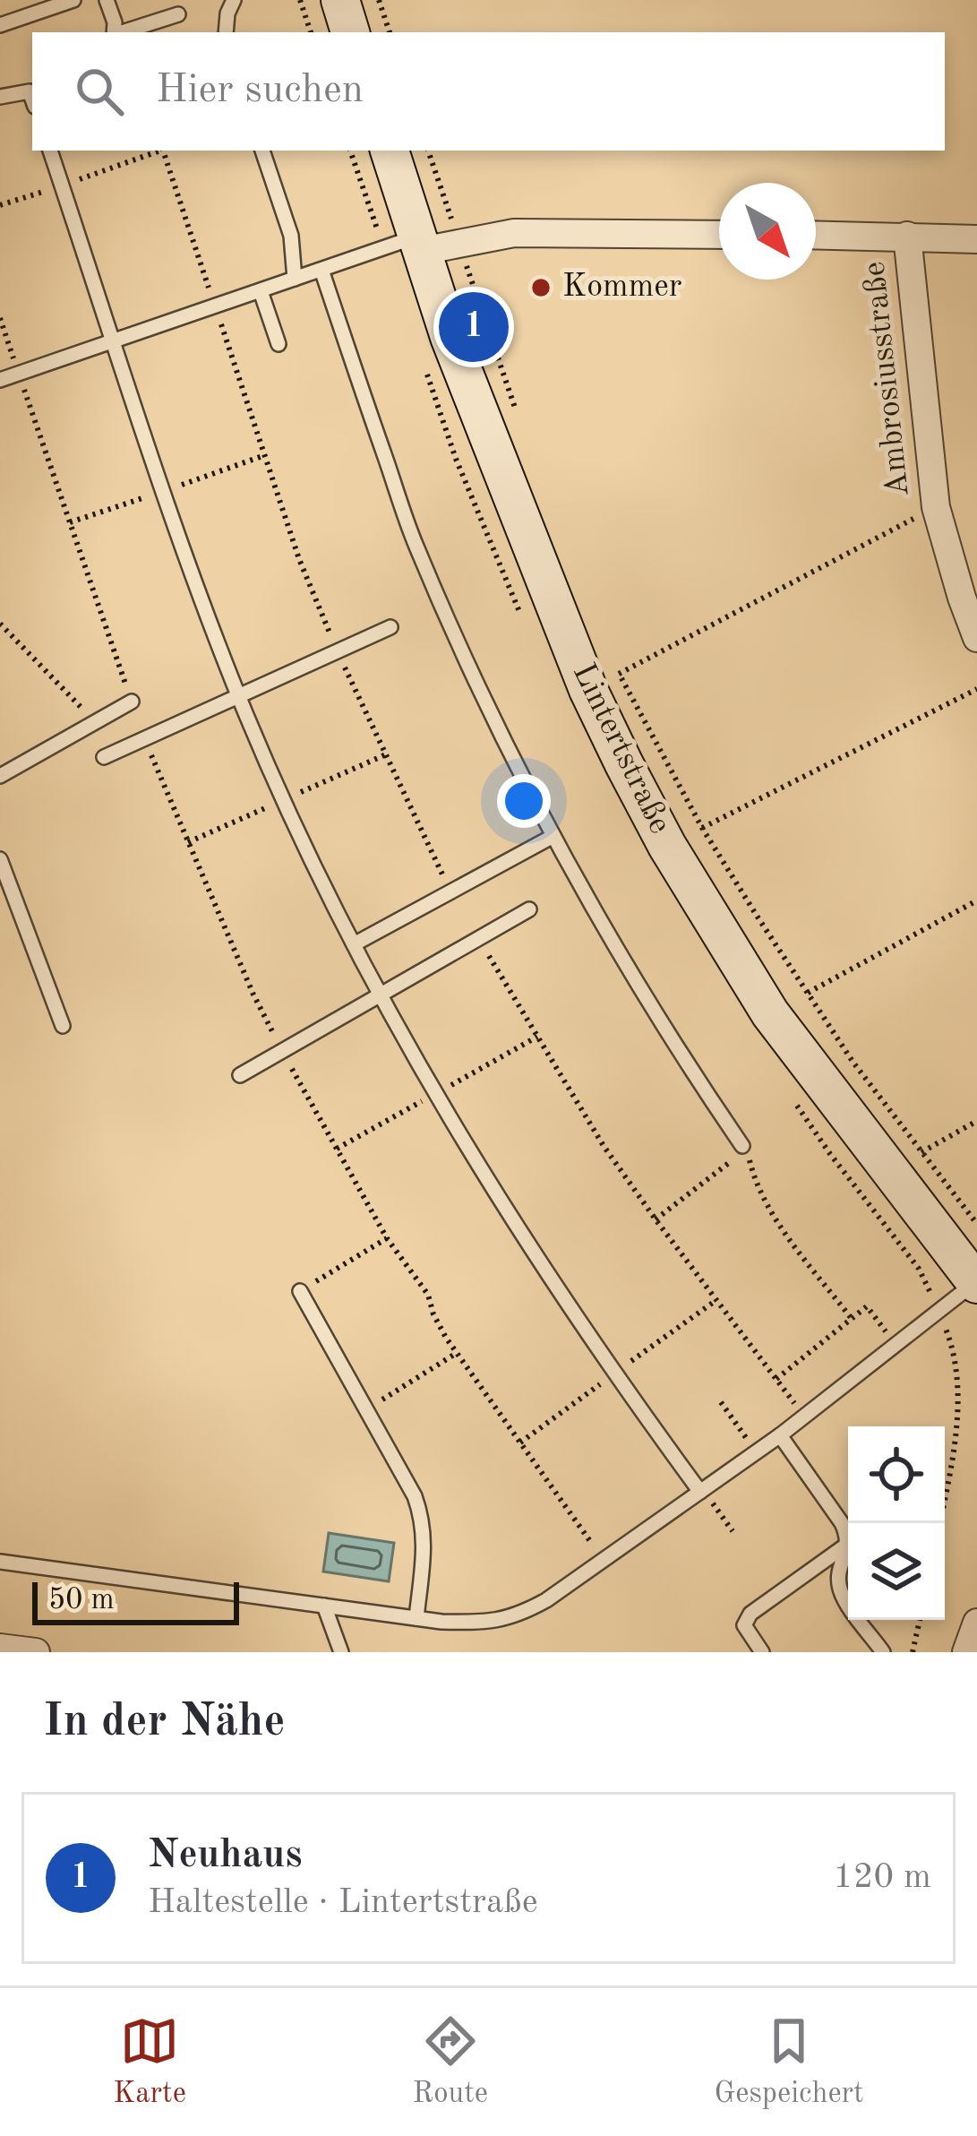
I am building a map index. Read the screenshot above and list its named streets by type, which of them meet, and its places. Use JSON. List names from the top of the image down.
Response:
{
  "streets": {
    "main road": ["Lintertstraße"],
    "street": ["Ambrosiusstraße"]
  },
  "places": ["Kommer"],
  "scale_bar": "50 m",
  "north": "bottom right",
  "page": {
    "search": "Hier suchen",
    "pins": "1",
    "scale": "50 m",
    "heading": "In der Nähe",
    "list": [
      {
        "mark": "1",
        "name": "Neuhaus",
        "note": "Haltestelle · Lintertstraße",
        "value": "120 m"
      }
    ],
    "nav": ["Karte", "Route", "Gespeichert"]
  }
}
